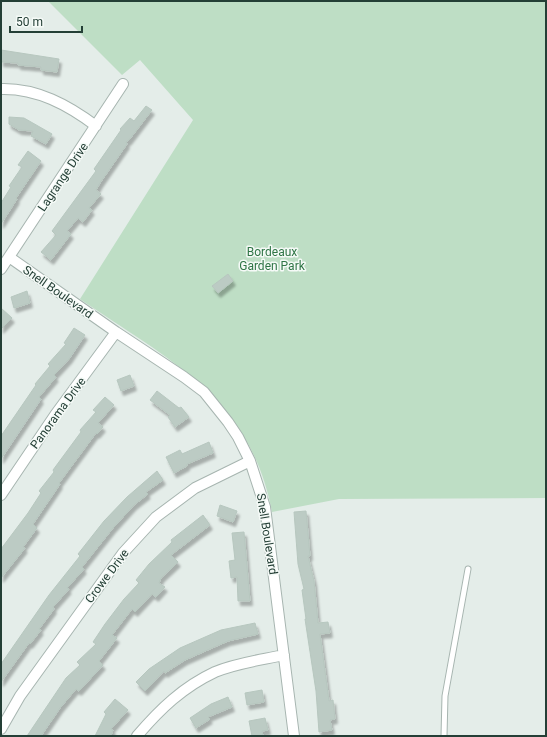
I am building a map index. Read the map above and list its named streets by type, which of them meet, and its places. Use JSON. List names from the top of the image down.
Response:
{
  "streets": {
    "street": [
      "Lagrange Drive",
      "Snell Boulevard",
      "Panorama Drive",
      "Crowe Drive"
    ]
  },
  "crossings": [
    ["Lagrange Drive", "Snell Boulevard"],
    ["Snell Boulevard", "Panorama Drive"],
    ["Snell Boulevard", "Crowe Drive"]
  ],
  "parks": ["Bordeaux Garden Park"],
  "scale_bar": "50 m"
}
